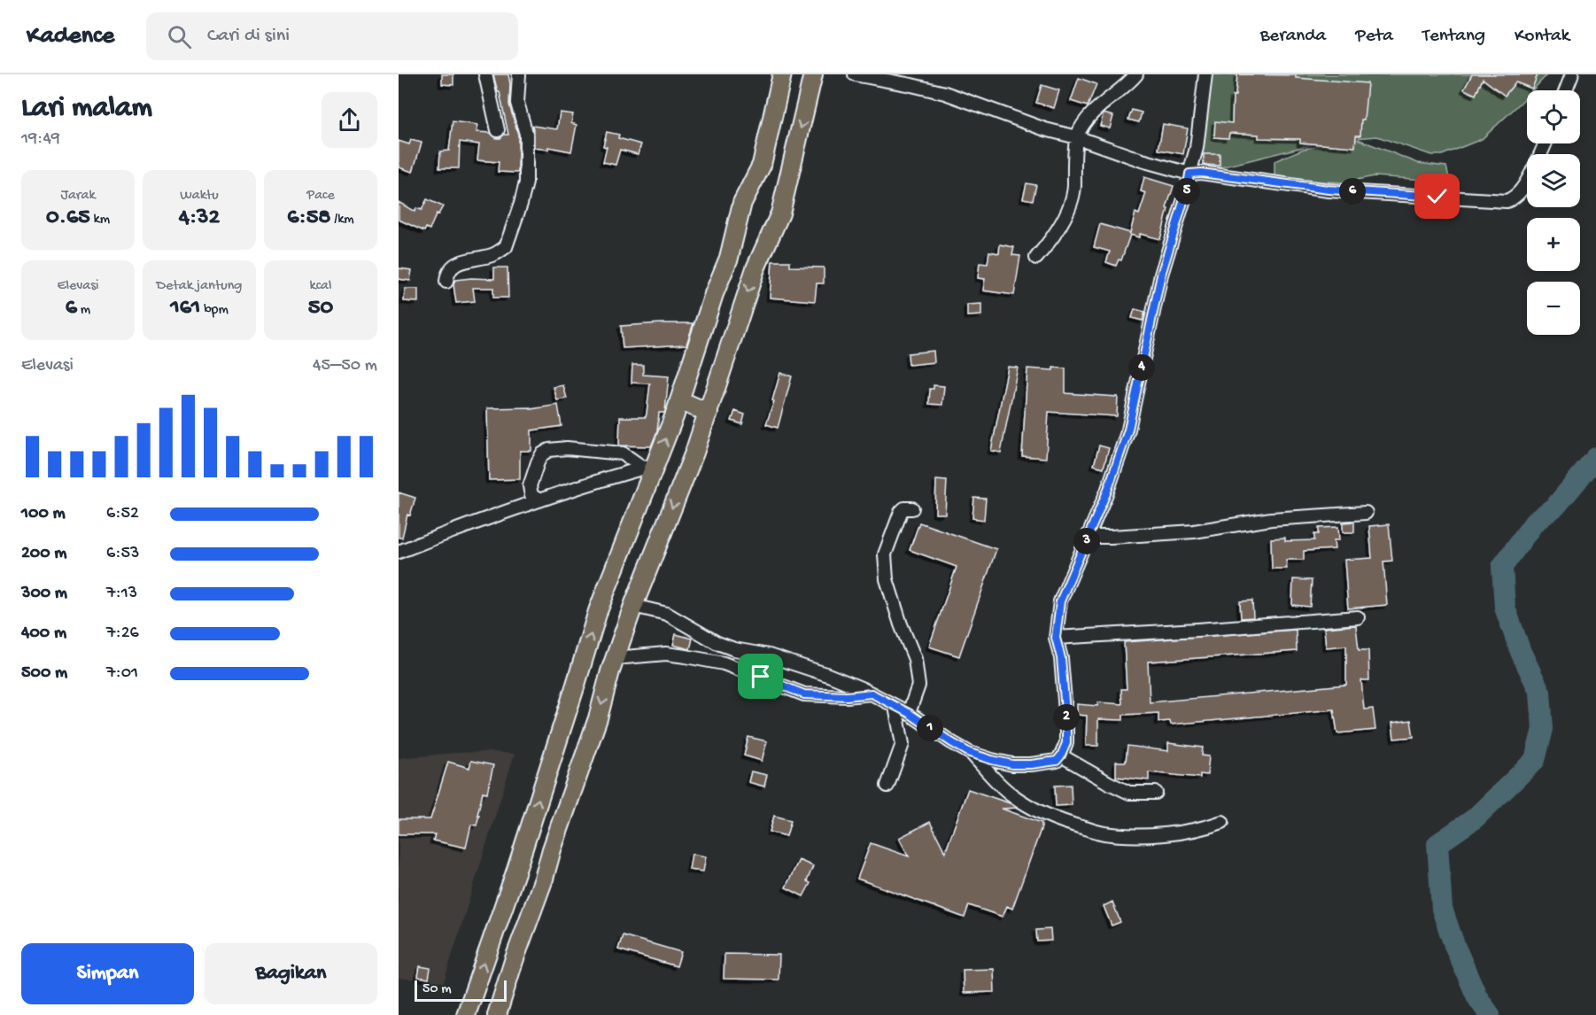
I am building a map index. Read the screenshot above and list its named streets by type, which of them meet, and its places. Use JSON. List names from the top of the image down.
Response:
{
  "scale_bar": "50 m",
  "page": {
    "header": "Kadence",
    "search": "Cari di sini",
    "nav": [
      "Beranda",
      "Peta",
      "Tentang",
      "Kontak"
    ],
    "heading": ["Lari malam", "19:49"],
    "map_buttons": ["+", "−"],
    "stats": [
      ["Jarak", "0.65 km"],
      ["Waktu", "4:32"],
      ["Pace", "6:58 /km"],
      ["Elevasi", "6 m"],
      ["Detak jantung", "161 bpm"],
      ["kcal", "50"]
    ],
    "pins": [
      "5",
      "6",
      "4",
      "3",
      "2",
      "1"
    ],
    "chart": ["Elevasi", "45–50 m"],
    "list": [
      {
        "name": "100 m",
        "note": "6:52"
      },
      {
        "name": "200 m",
        "note": "6:53"
      },
      {
        "name": "300 m",
        "note": "7:13"
      },
      {
        "name": "400 m",
        "note": "7:26"
      },
      {
        "name": "500 m",
        "note": "7:01"
      }
    ],
    "buttons": ["Simpan", "Bagikan"],
    "scale": "50 m"
  }
}
